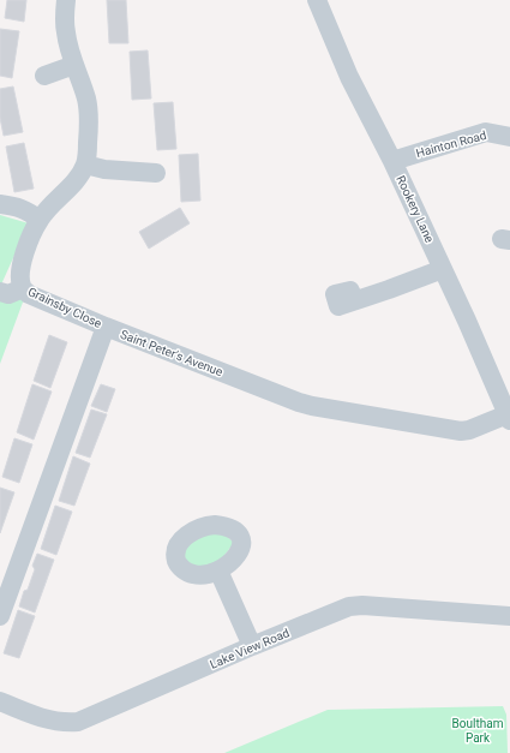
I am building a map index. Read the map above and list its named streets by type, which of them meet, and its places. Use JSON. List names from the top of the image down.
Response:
{
  "streets": {
    "street": [
      "Hainton Road",
      "Rookery Lane",
      "Grainsby Close",
      "Saint Peter's Avenue",
      "Lake View Road"
    ]
  },
  "crossings": [
    ["Hainton Road", "Rookery Lane"],
    ["Rookery Lane", "Saint Peter's Avenue"],
    ["Grainsby Close", "Saint Peter's Avenue"]
  ],
  "parks": ["Boultham Park"]
}
